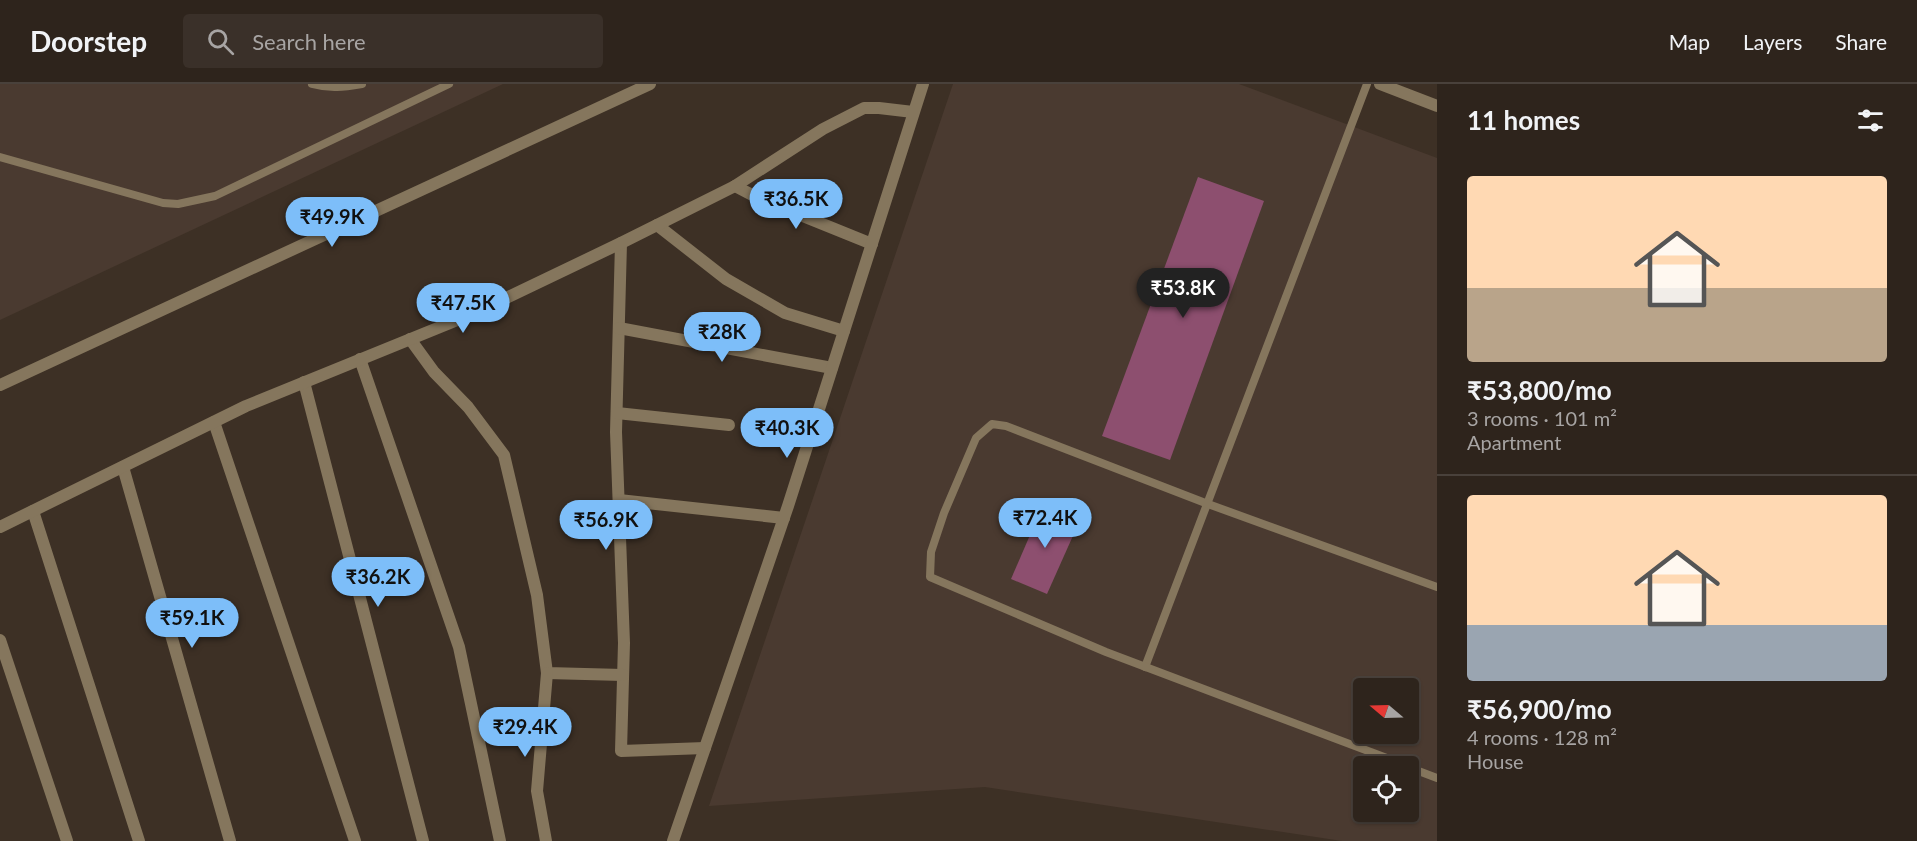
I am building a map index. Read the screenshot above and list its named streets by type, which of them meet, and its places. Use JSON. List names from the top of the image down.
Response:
{
  "north": "left",
  "page": {
    "header": "Doorstep",
    "search": "Search here",
    "nav": ["Map", "Layers", "Share"],
    "heading": "11 homes",
    "list": [
      {
        "name": "₹53,800/mo",
        "note": "3 rooms · 101 m² · Apartment"
      },
      {
        "name": "₹56,900/mo",
        "note": "4 rooms · 128 m² · House"
      }
    ],
    "price": [
      "₹36.5K",
      "₹49.9K",
      "₹53.8K",
      "₹47.5K",
      "₹28K",
      "₹40.3K",
      "₹72.4K",
      "₹56.9K",
      "₹36.2K",
      "₹59.1K",
      "₹29.4K"
    ]
  }
}
